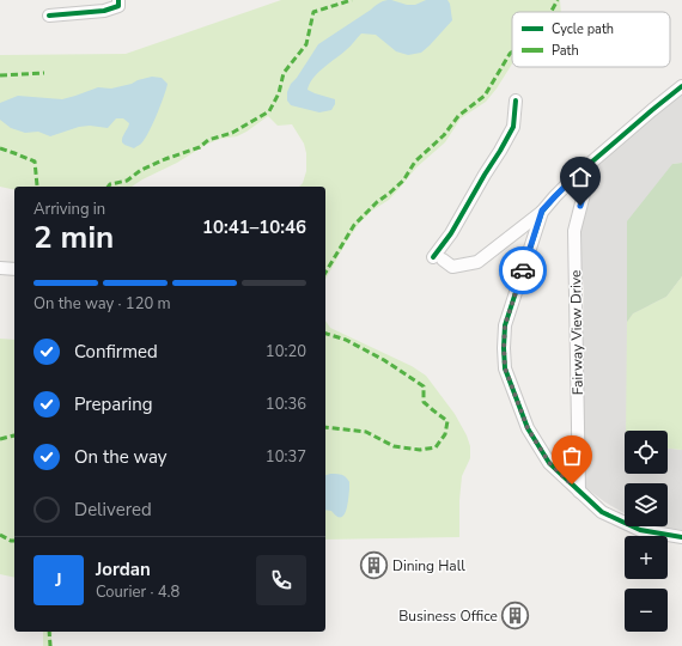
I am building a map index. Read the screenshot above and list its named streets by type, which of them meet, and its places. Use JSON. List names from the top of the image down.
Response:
{
  "streets": {
    "street": ["Fairway View Drive"]
  },
  "places": {
    "building": ["Dining Hall", "Business Office"]
  },
  "legend": ["Cycle path", "Path"],
  "page": {
    "heading": ["2 min", "Arriving in", "10:41–10:46"],
    "panel": ["Jordan", "Courier · 4.8"],
    "bar": "On the way · 120 m",
    "list": [
      ["Confirmed", "10:20"],
      ["Preparing", "10:36"],
      ["On the way", "10:37"],
      "Delivered"
    ],
    "map_buttons": ["+", "−"],
    "round": "J"
  }
}
